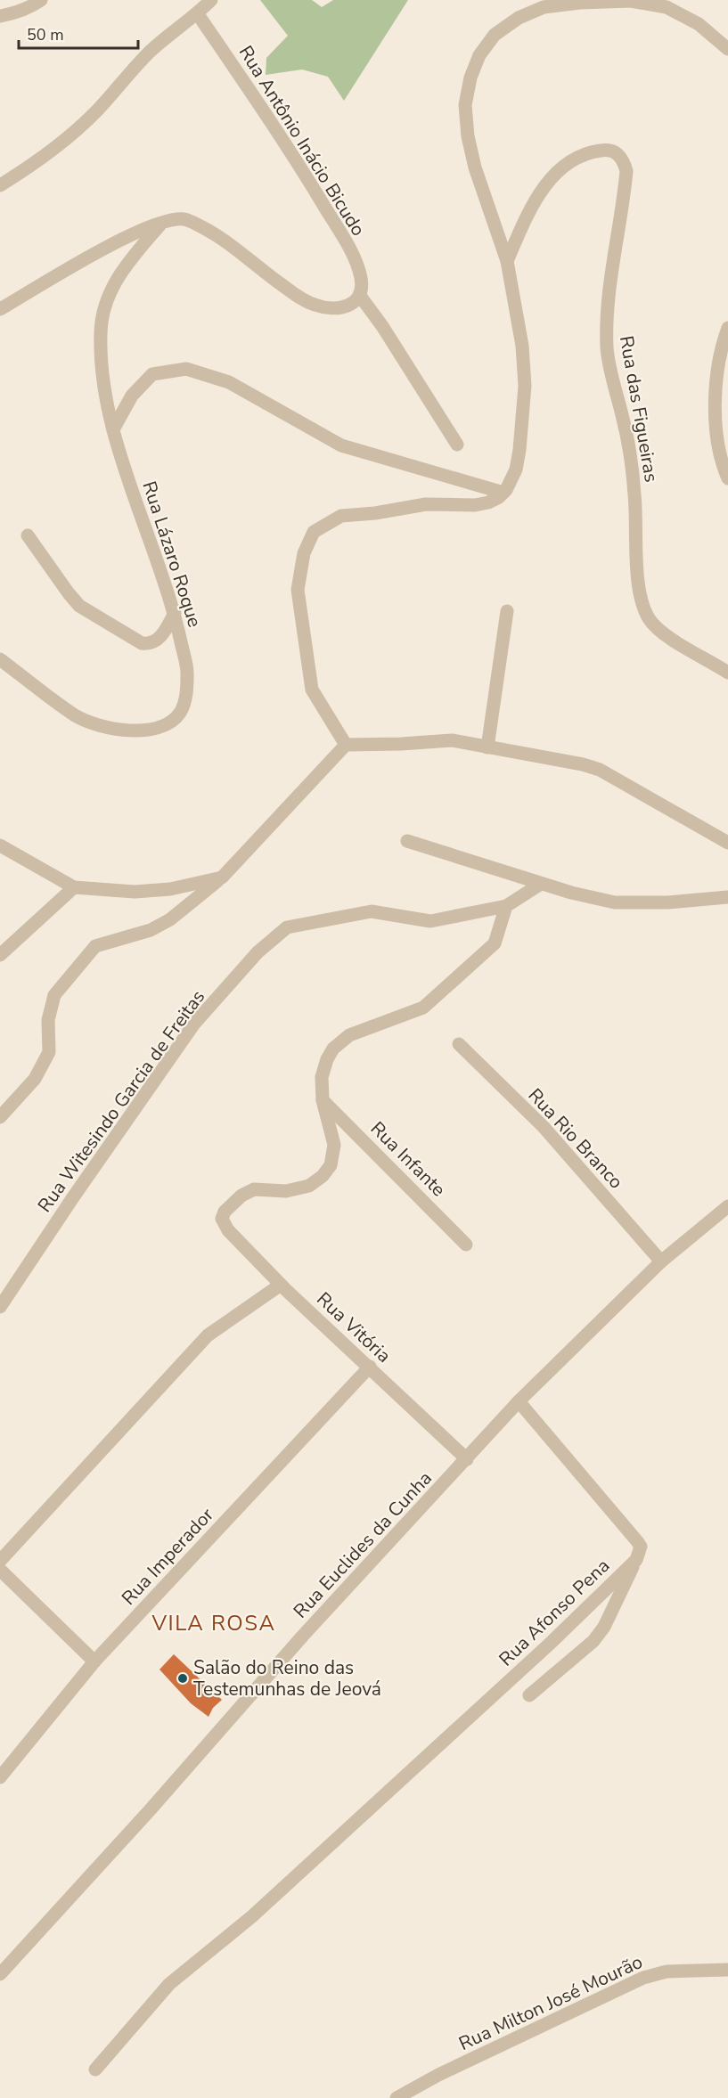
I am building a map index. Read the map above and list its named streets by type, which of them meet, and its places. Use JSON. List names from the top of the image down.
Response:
{
  "streets": {
    "street": [
      "Rua Antônio Inácio Bicudo",
      "Rua das Figueiras",
      "Rua Lázaro Roque",
      "Rua Witesindo Garcia de Freitas",
      "Rua Rio Branco",
      "Rua Infante",
      "Rua Vitória",
      "Rua Euclides da Cunha",
      "Rua Imperador",
      "Rua Afonso Pena",
      "Rua Milton José Mourão"
    ]
  },
  "crossings": [
    ["Rua Rio Branco", "Rua Euclides da Cunha"],
    ["Rua Infante", "Rua Vitória"],
    ["Rua Vitória", "Rua Euclides da Cunha"],
    ["Rua Vitória", "Rua Imperador"],
    ["Rua Euclides da Cunha", "Rua Afonso Pena"]
  ],
  "districts": ["VILA ROSA"],
  "places": ["Salão do Reino das Testemunhas de Jeová"],
  "scale_bar": "50 m"
}
